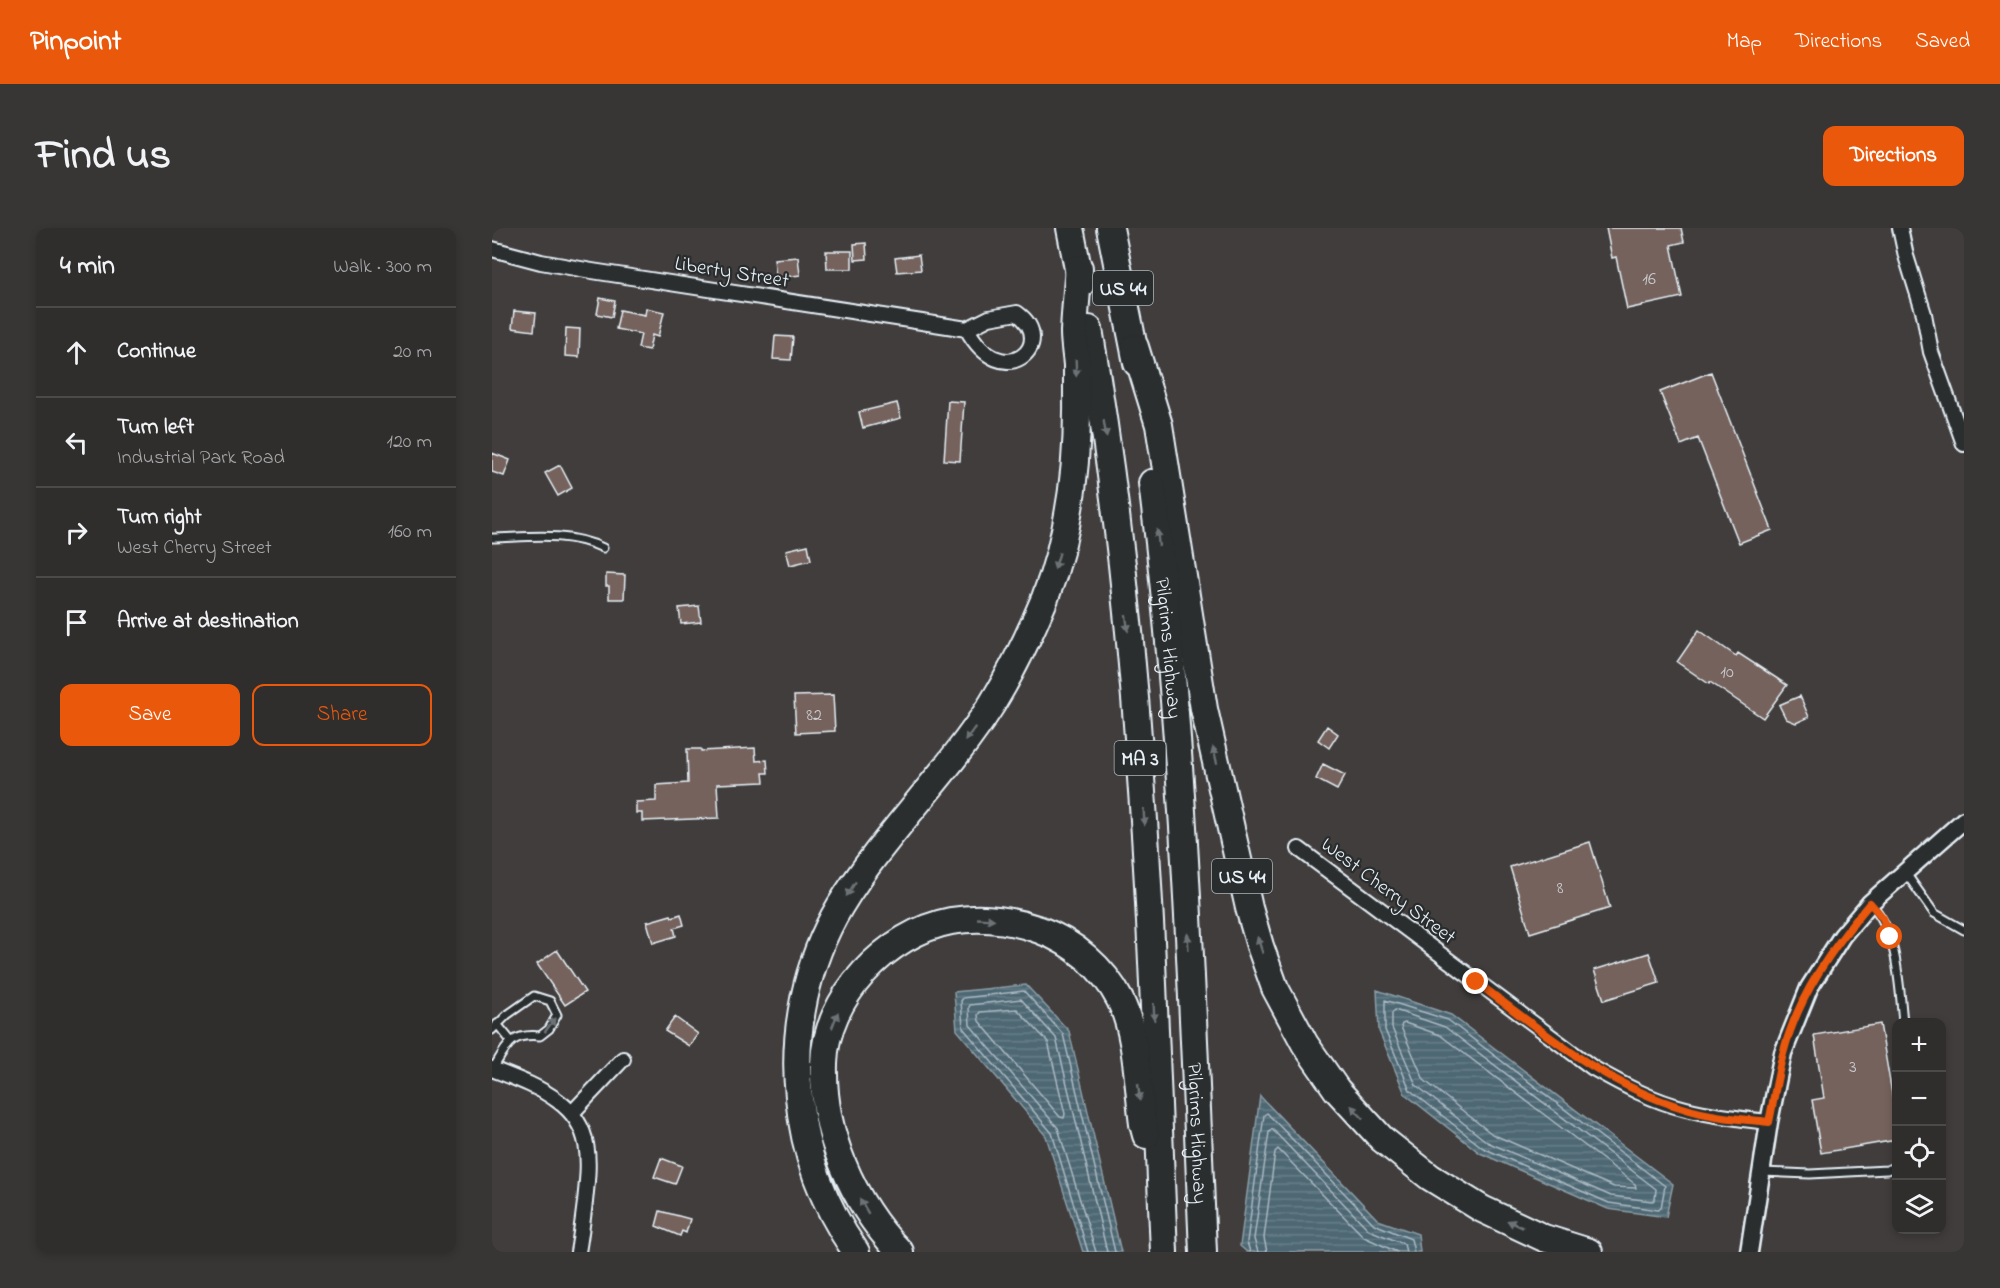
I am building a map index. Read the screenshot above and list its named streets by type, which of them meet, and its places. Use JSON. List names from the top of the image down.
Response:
{
  "streets": {
    "highway": ["US 44", "Pilgrims Highway", "MA 3"],
    "street": ["Liberty Street", "West Cherry Street"]
  },
  "crossings": [
    ["US 44", "Pilgrims Highway"]
  ],
  "house_numbers": [
    "16",
    "10",
    "82",
    "8",
    "3"
  ],
  "page": {
    "header": "Pinpoint",
    "nav": ["Map", "Directions", "Saved"],
    "title": "Find us",
    "buttons": [
      "Directions",
      ["Save", "Share"]
    ],
    "heading": ["4 min", "Walk · 300 m"],
    "list": [
      ["Continue", "20 m"],
      ["Turn left", "Industrial Park Road", "120 m"],
      ["Turn right", "West Cherry Street", "160 m"],
      "Arrive at destination"
    ],
    "map_buttons": ["+", "−"]
  }
}
